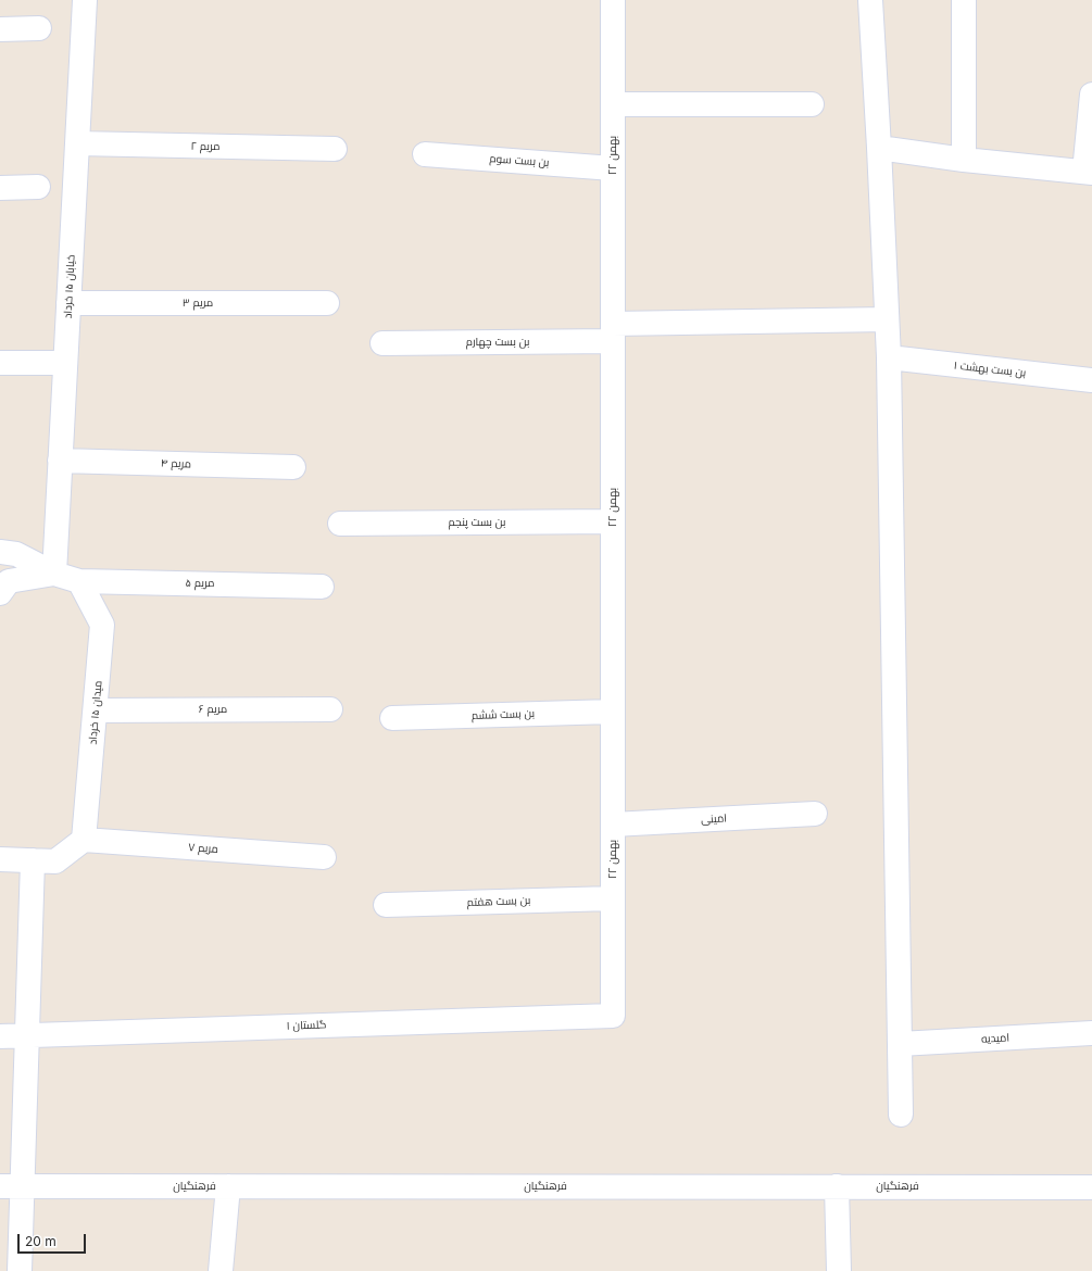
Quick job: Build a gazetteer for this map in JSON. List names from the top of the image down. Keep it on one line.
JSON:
{"streets":{"street":["مریم ۲","۲۲ بهمن","بن بست سوم","خیابان ۱۵ خرداد","مریم ۳","بن بست چهارم","بن بست بهشت ۱","مریم ۴","بن بست پنجم","مریم ۵","مریم ۶","میدان ۱۵ خرداد","بن بست ششم","امینی","مریم ۷","بن بست هفتم","گلستان ۱","امیدیه","فرهنگیان"]},"crossings":[["مریم ۲","خیابان ۱۵ خرداد"],["۲۲ بهمن","بن بست سوم"],["۲۲ بهمن","بن بست چهارم"],["۲۲ بهمن","بن بست پنجم"],["۲۲ بهمن","بن بست ششم"],["۲۲ بهمن","امینی"],["۲۲ بهمن","بن بست هفتم"],["۲۲ بهمن","گلستان ۱"],["خیابان ۱۵ خرداد","مریم ۳"],["خیابان ۱۵ خرداد","مریم ۴"],["مریم ۵","میدان ۱۵ خرداد"],["مریم ۶","میدان ۱۵ خرداد"],["میدان ۱۵ خرداد","مریم ۷"]],"scale_bar":"20 m"}
